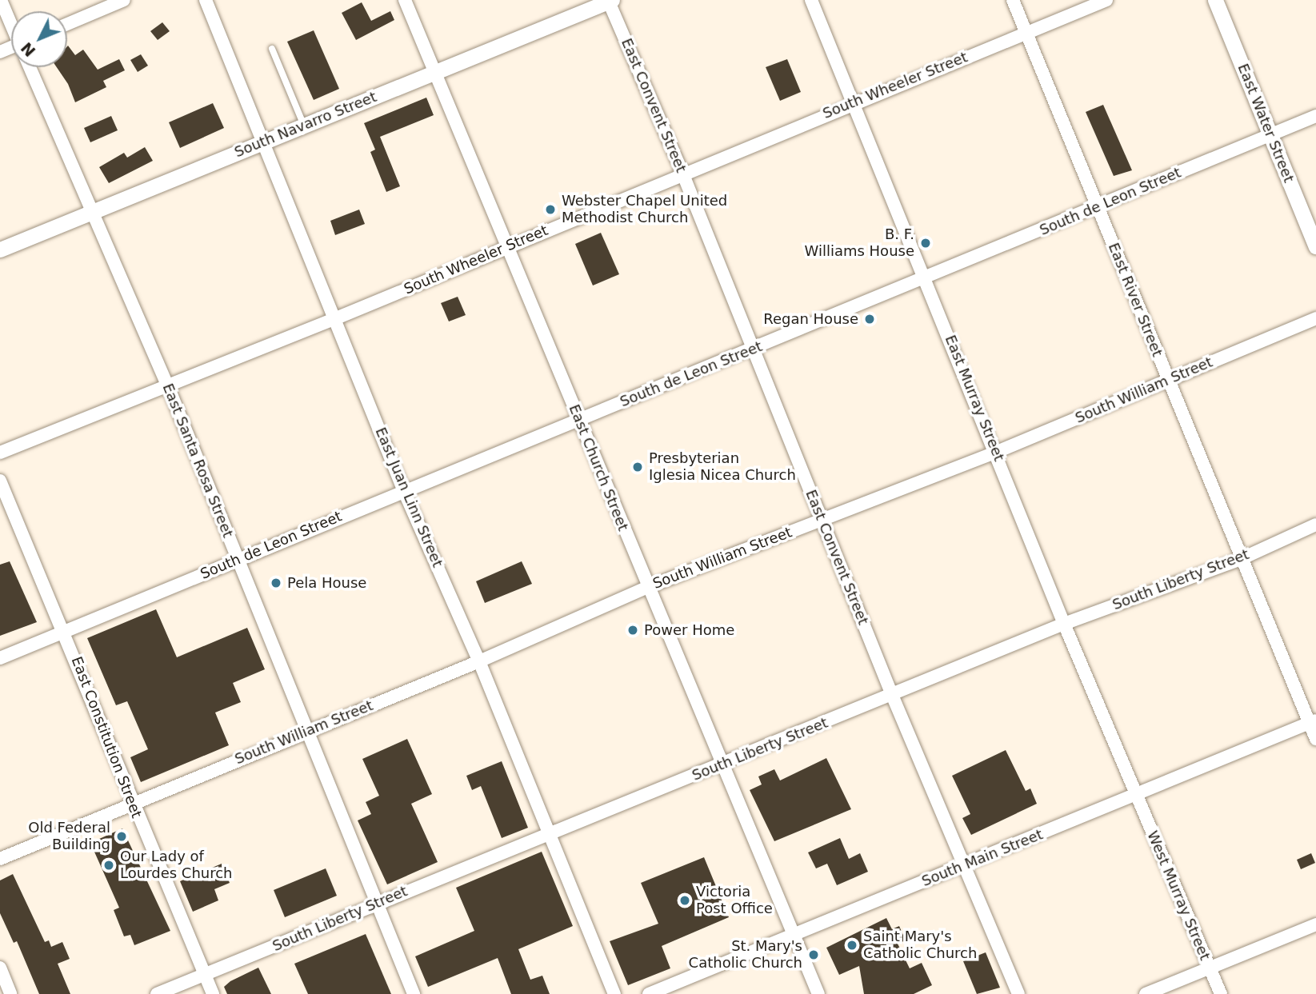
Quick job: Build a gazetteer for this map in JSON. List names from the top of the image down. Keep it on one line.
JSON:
{"streets":{"street":["South Wheeler Street","East Convent Street","East Water Street","South Navarro Street","South de Leon Street","East River Street","South William Street","East Murray Street","East Santa Rosa Street","East Church Street","East Juan Linn Street","South Liberty Street","East Constitution Street","South Main Street","West Murray Street"]},"crossings":[["South Wheeler Street","East Convent Street"],["South Wheeler Street","East River Street"],["South Wheeler Street","East Murray Street"],["South Wheeler Street","East Santa Rosa Street"],["South Wheeler Street","East Church Street"],["South Wheeler Street","East Juan Linn Street"],["East Convent Street","South Navarro Street"],["East Convent Street","South de Leon Street"],["East Convent Street","South William Street"],["East Convent Street","South Liberty Street"],["East Convent Street","South Main Street"],["East Water Street","South de Leon Street"],["South Navarro Street","East Santa Rosa Street"],["South Navarro Street","East Church Street"],["South Navarro Street","East Juan Linn Street"],["South de Leon Street","East River Street"],["South de Leon Street","East Murray Street"],["South de Leon Street","East Santa Rosa Street"],["South de Leon Street","East Church Street"],["South de Leon Street","East Juan Linn Street"],["South de Leon Street","East Constitution Street"],["East River Street","South William Street"],["East River Street","South Liberty Street"],["East River Street","South Main Street"],["South William Street","East Murray Street"],["South William Street","East Santa Rosa Street"],["South William Street","East Church Street"],["South William Street","East Juan Linn Street"],["South William Street","East Constitution Street"],["East Murray Street","South Liberty Street"],["East Murray Street","South Main Street"],["East Murray Street","West Murray Street"],["East Santa Rosa Street","South Liberty Street"],["East Church Street","South Liberty Street"],["East Church Street","South Main Street"],["East Juan Linn Street","South Liberty Street"],["South Liberty Street","East Constitution Street"],["South Main Street","West Murray Street"]],"places":["Webster Chapel United Methodist Church","B. F. Williams House","Regan House","Presbyterian Iglesia Nicea Church","Pela House","Power Home","Old Federal Building","Our Lady of Lourdes Church","Victoria Post Office","Saint Mary's Catholic Church","St. Mary's Catholic Church"],"north":"bottom left"}
